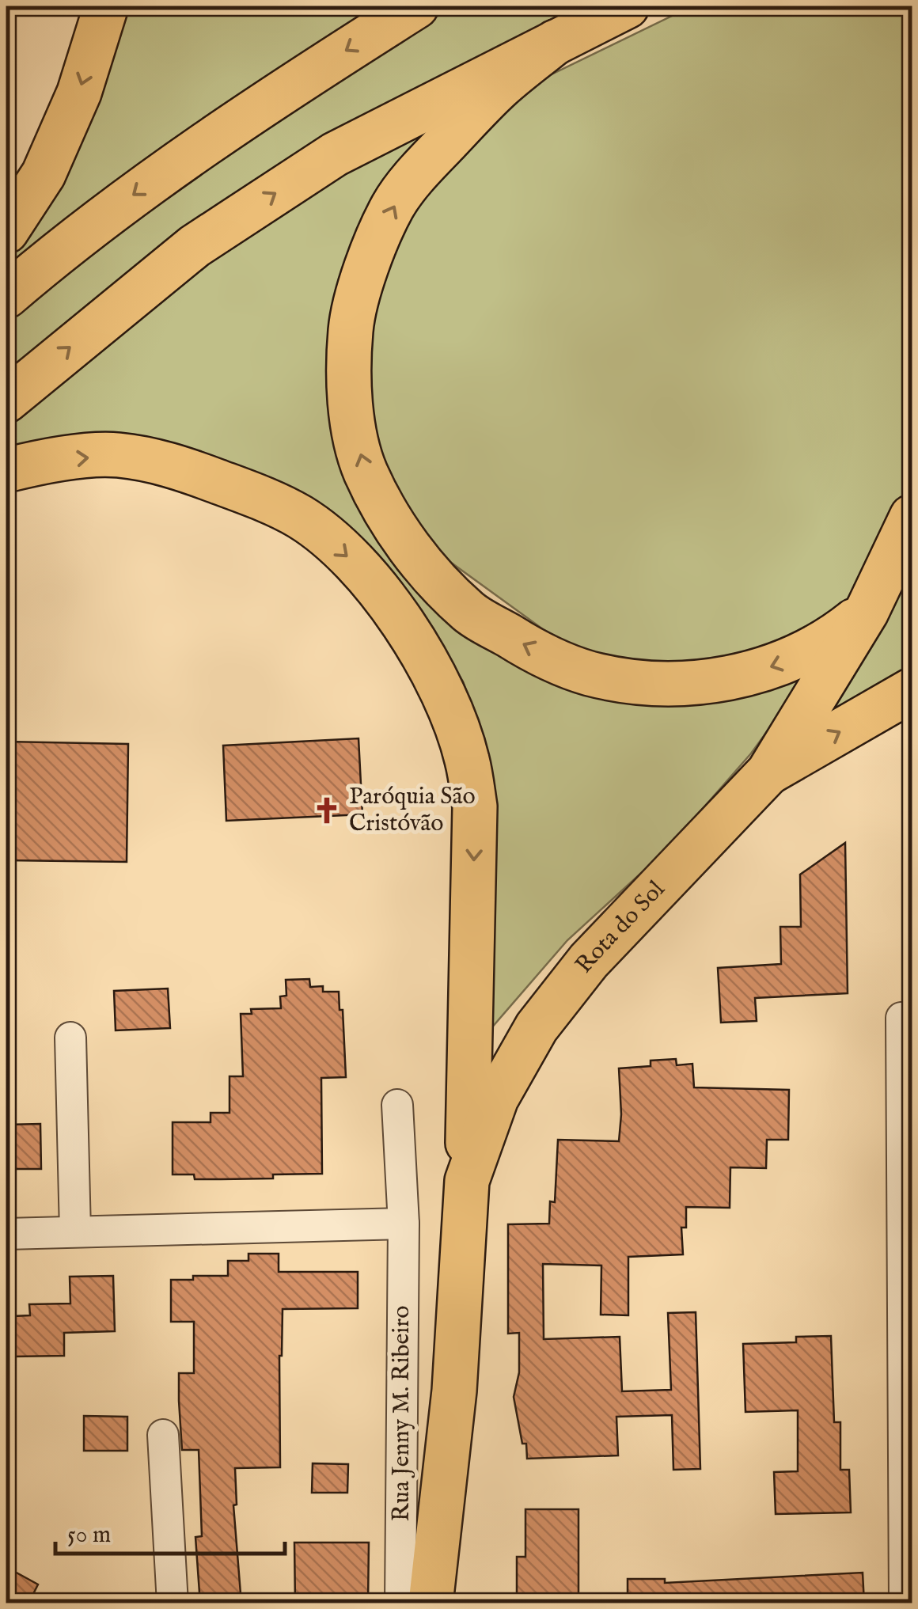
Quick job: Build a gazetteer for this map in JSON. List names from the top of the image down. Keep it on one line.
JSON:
{"streets":{"highway":["Rota do Sol"],"street":["Rua Jenny M. Ribeiro"]},"places":{"church":["Paróquia São Cristóvão"]},"scale_bar":"50 m"}
